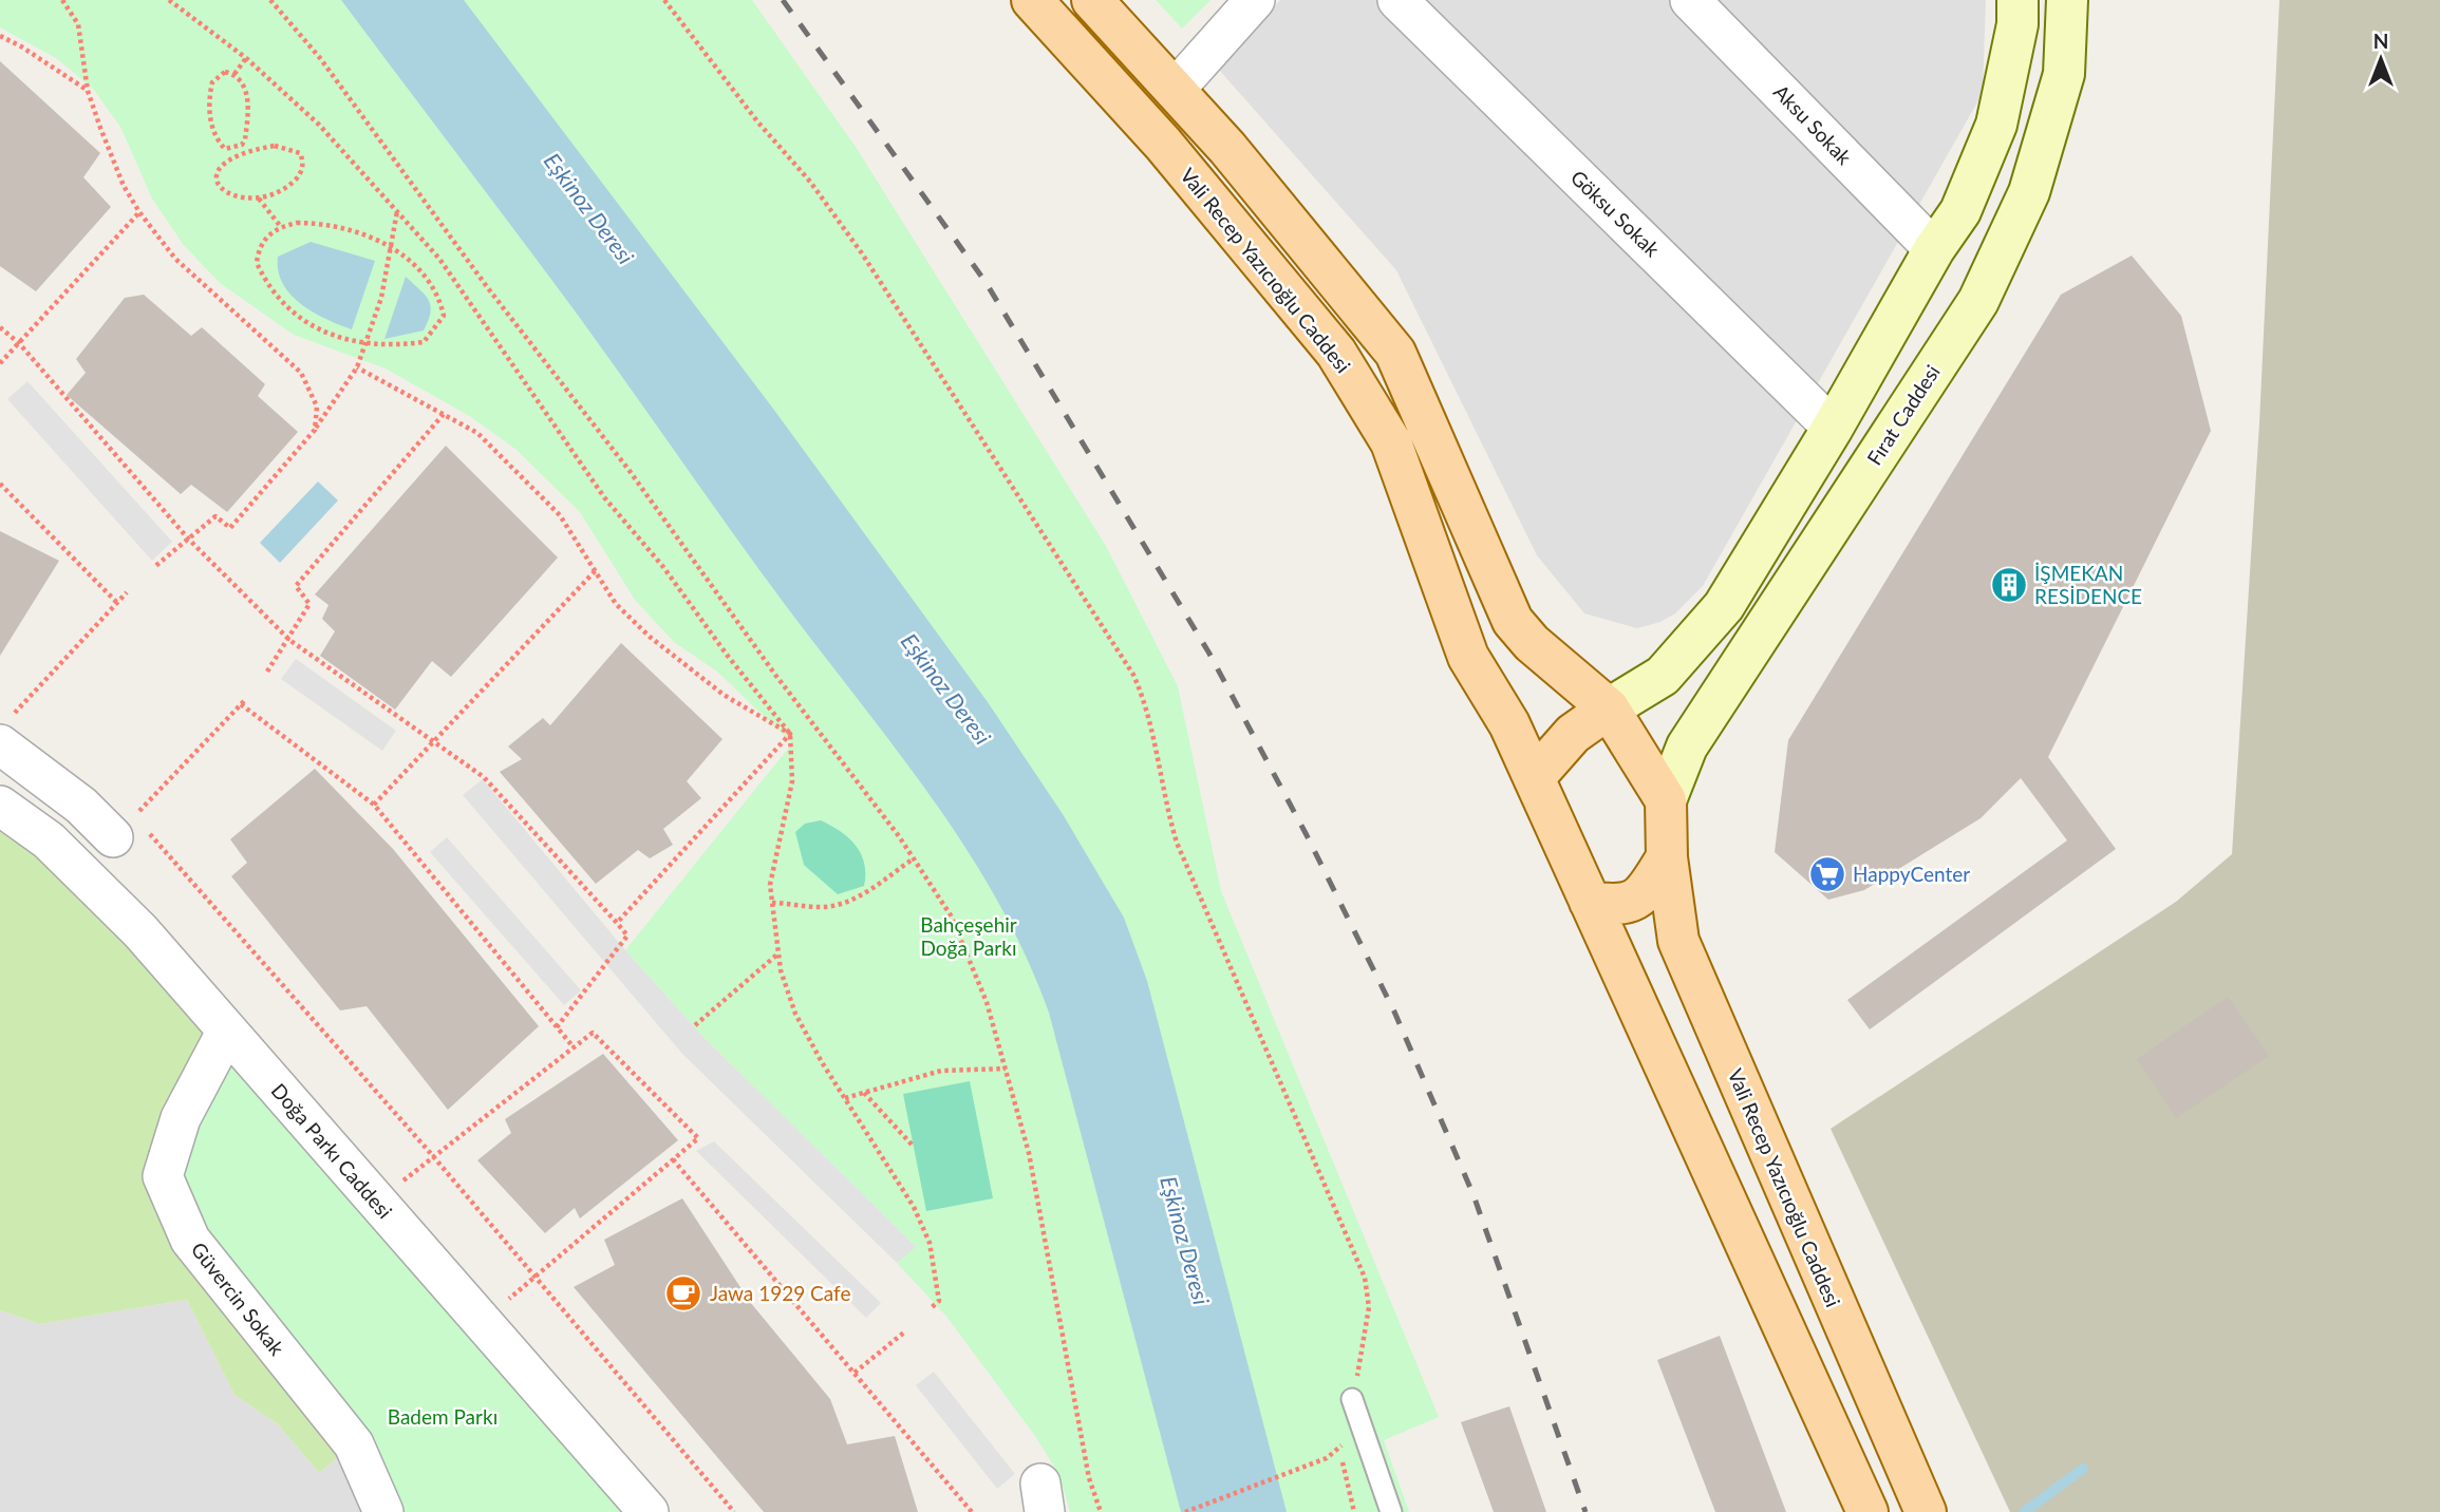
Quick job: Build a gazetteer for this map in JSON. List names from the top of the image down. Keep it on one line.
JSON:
{"streets":{"main road":["Vali Recep Yazıcıoğlu Caddesi","Fırat Caddesi"],"street":["Aksu Sokak","Göksu Sokak","Doğa Parkı Caddesi","Güvercin Sokak"]},"crossings":[["Vali Recep Yazıcıoğlu Caddesi","Fırat Caddesi"],["Doğa Parkı Caddesi","Güvercin Sokak"]],"water":["Eşkinoz Deresi"],"parks":["Bahçeşehir Doğa Parkı","Badem Parkı"],"places":{"building":["İŞMEKAN RESİDENCE"],"supermarket":["HappyCenter"],"cafe":["Jawa 1929 Cafe"]},"north":"top"}
